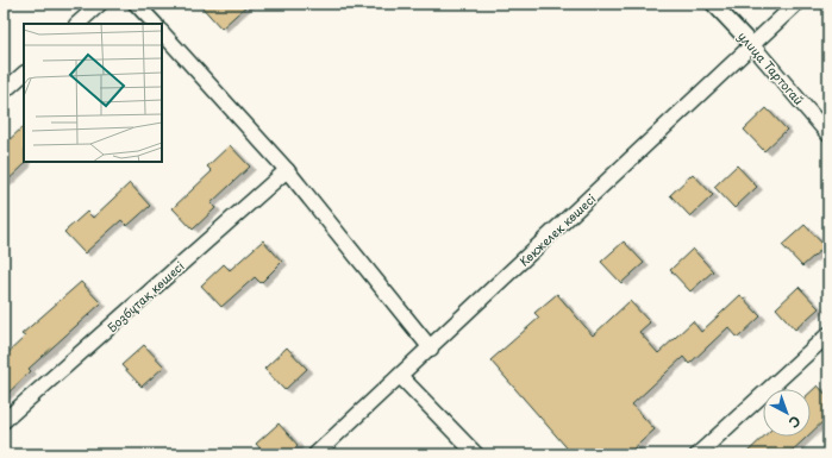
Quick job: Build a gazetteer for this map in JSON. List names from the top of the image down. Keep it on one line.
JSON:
{"streets":{"street":["улица Тартогай","Көкжелек көшесі","Бозбұтақ көшесі"]},"crossings":[["улица Тартогай","Көкжелек көшесі"]],"north":"bottom right"}
